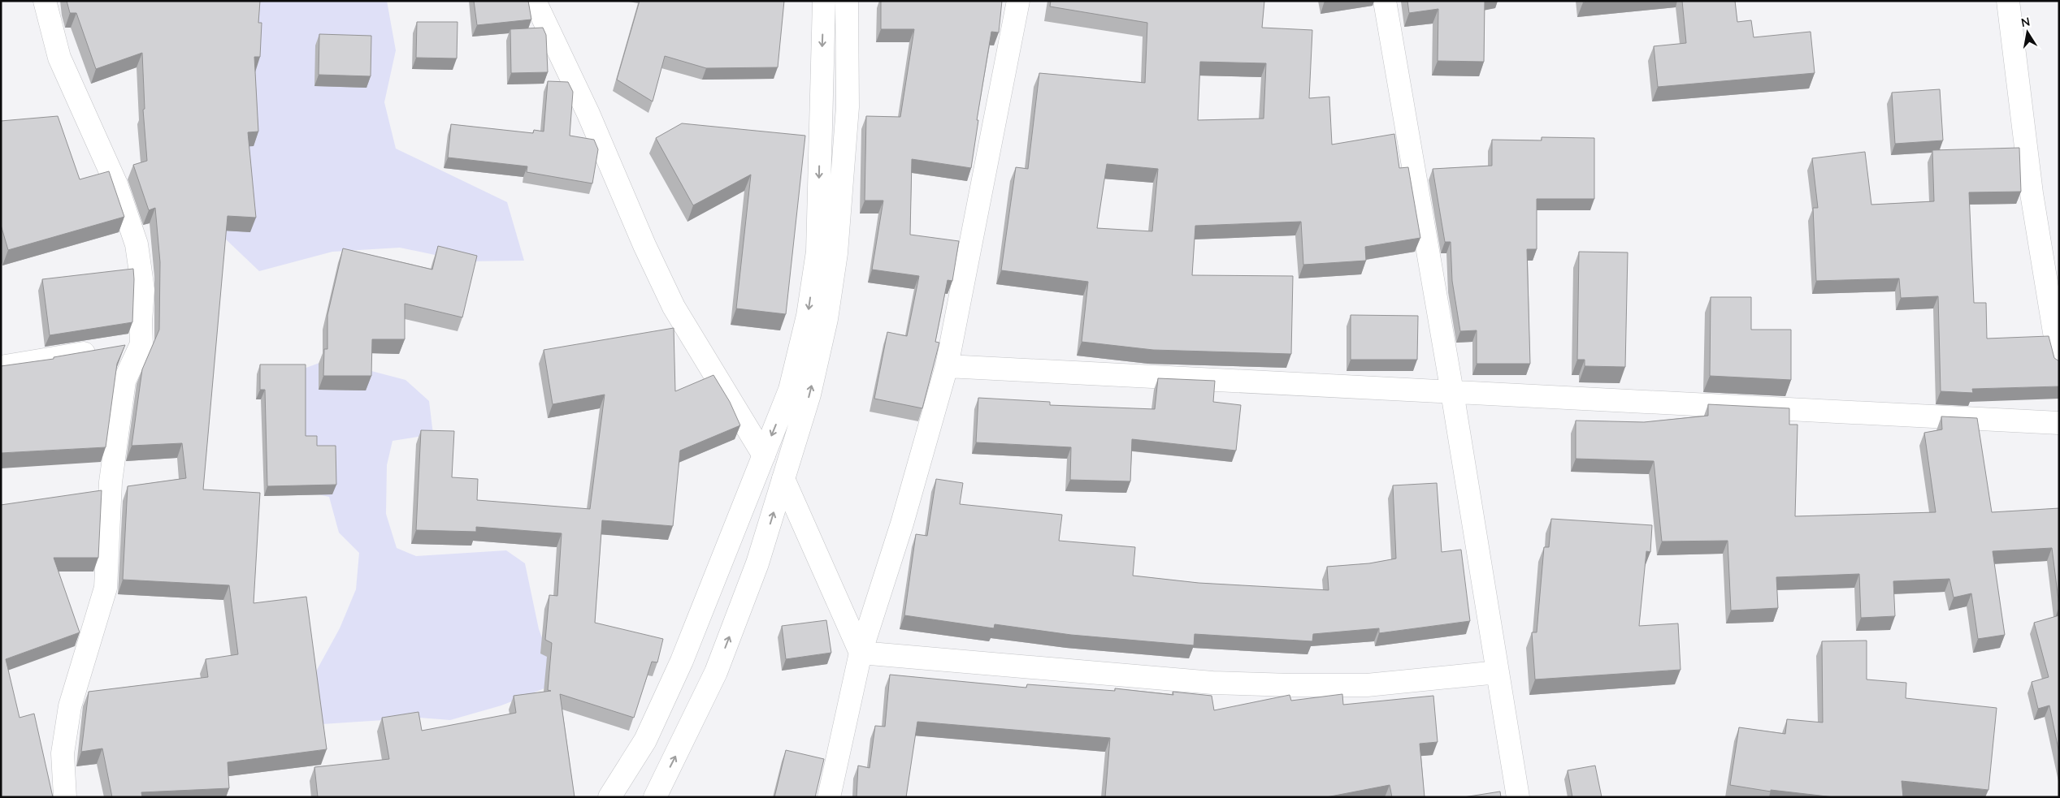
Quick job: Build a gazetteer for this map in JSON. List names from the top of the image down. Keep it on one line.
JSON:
{"north":"top"}
